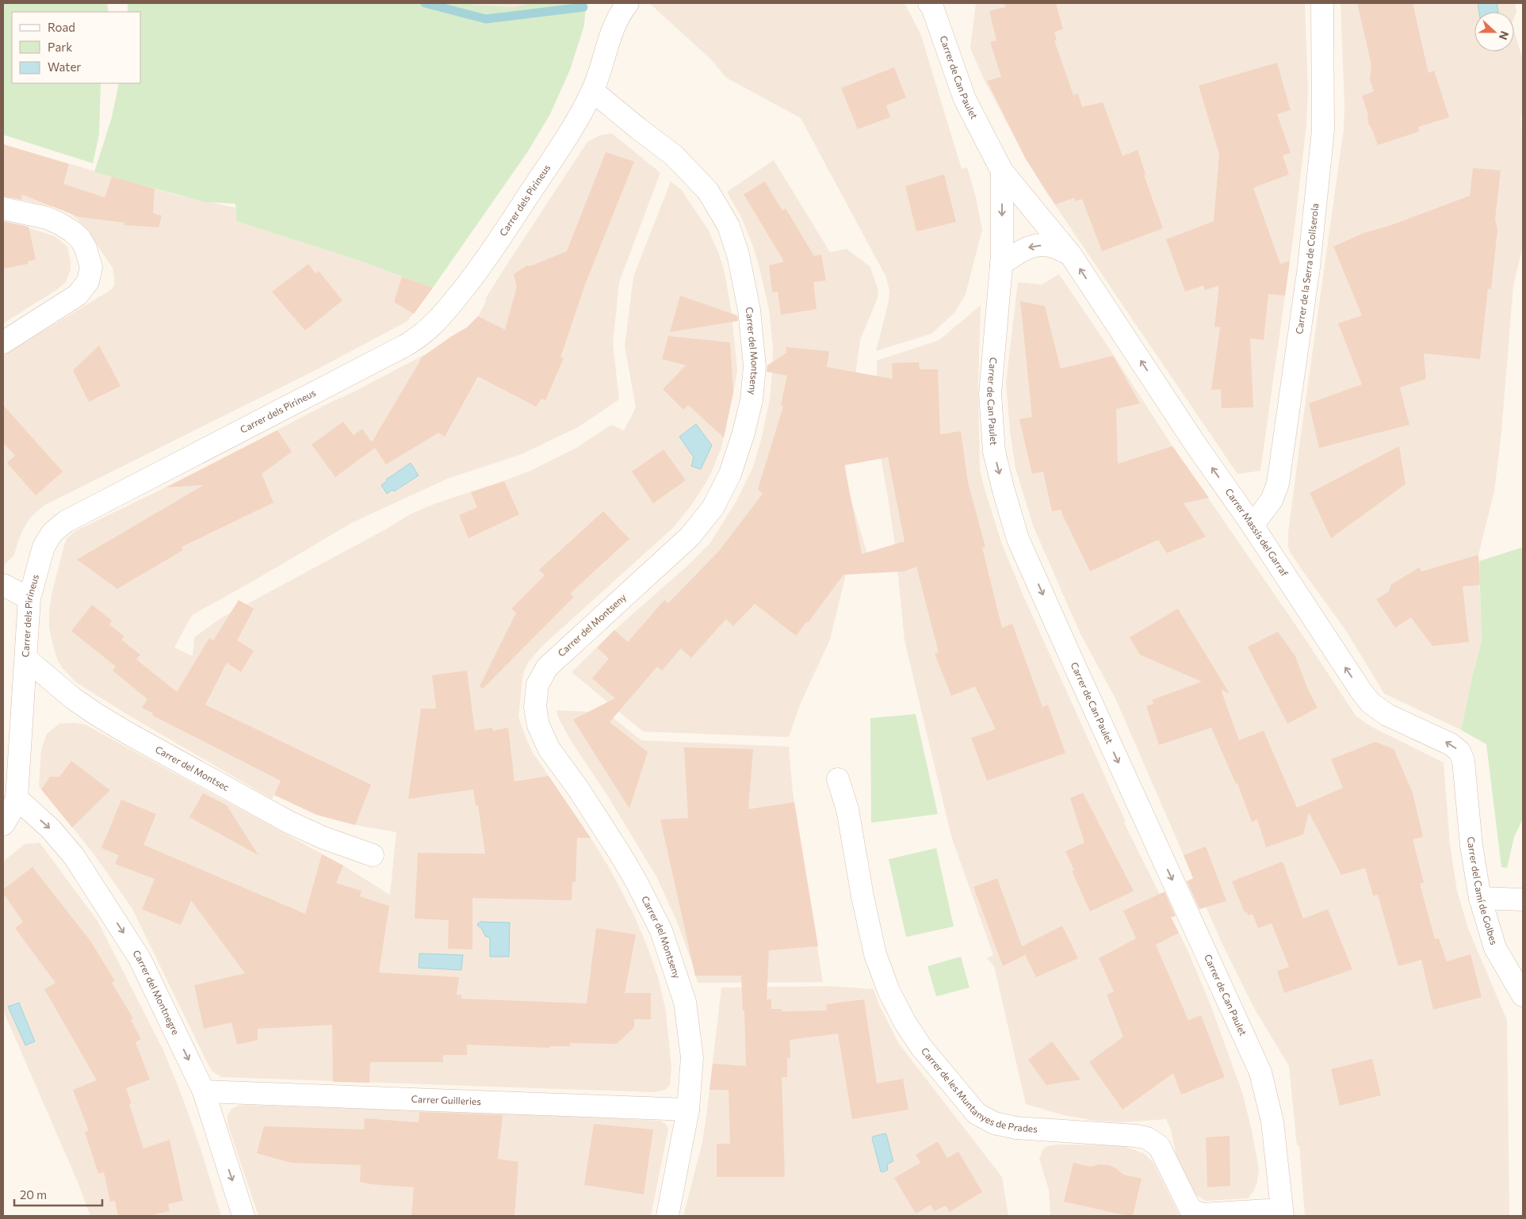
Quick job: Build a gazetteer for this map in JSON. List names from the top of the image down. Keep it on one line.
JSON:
{"streets":{"street":["Carrer de Can Paulet","Carrer dels Pirineus","Carrer de la Serra de Collserola","Carrer del Montseny","Carrer Massís del Garraf","Carrer del Montsec","Carrer del Camí de Golbes","Carrer del Montnegre","Carrer de les Muntanyes de Prades","Carrer Guilleries"]},"crossings":[["Carrer de Can Paulet","Carrer Massís del Garraf"],["Carrer de Can Paulet","Carrer de les Muntanyes de Prades"],["Carrer dels Pirineus","Carrer del Montseny"],["Carrer dels Pirineus","Carrer del Montsec"],["Carrer dels Pirineus","Carrer del Montnegre"],["Carrer de la Serra de Collserola","Carrer Massís del Garraf"],["Carrer del Montseny","Carrer Guilleries"],["Carrer Massís del Garraf","Carrer del Camí de Golbes"],["Carrer del Montnegre","Carrer Guilleries"]],"one_way":["Carrer de Can Paulet","Carrer Massís del Garraf","Carrer del Montnegre"],"legend":["Road","Park","Water"],"scale_bar":"20 m","north":"right"}
